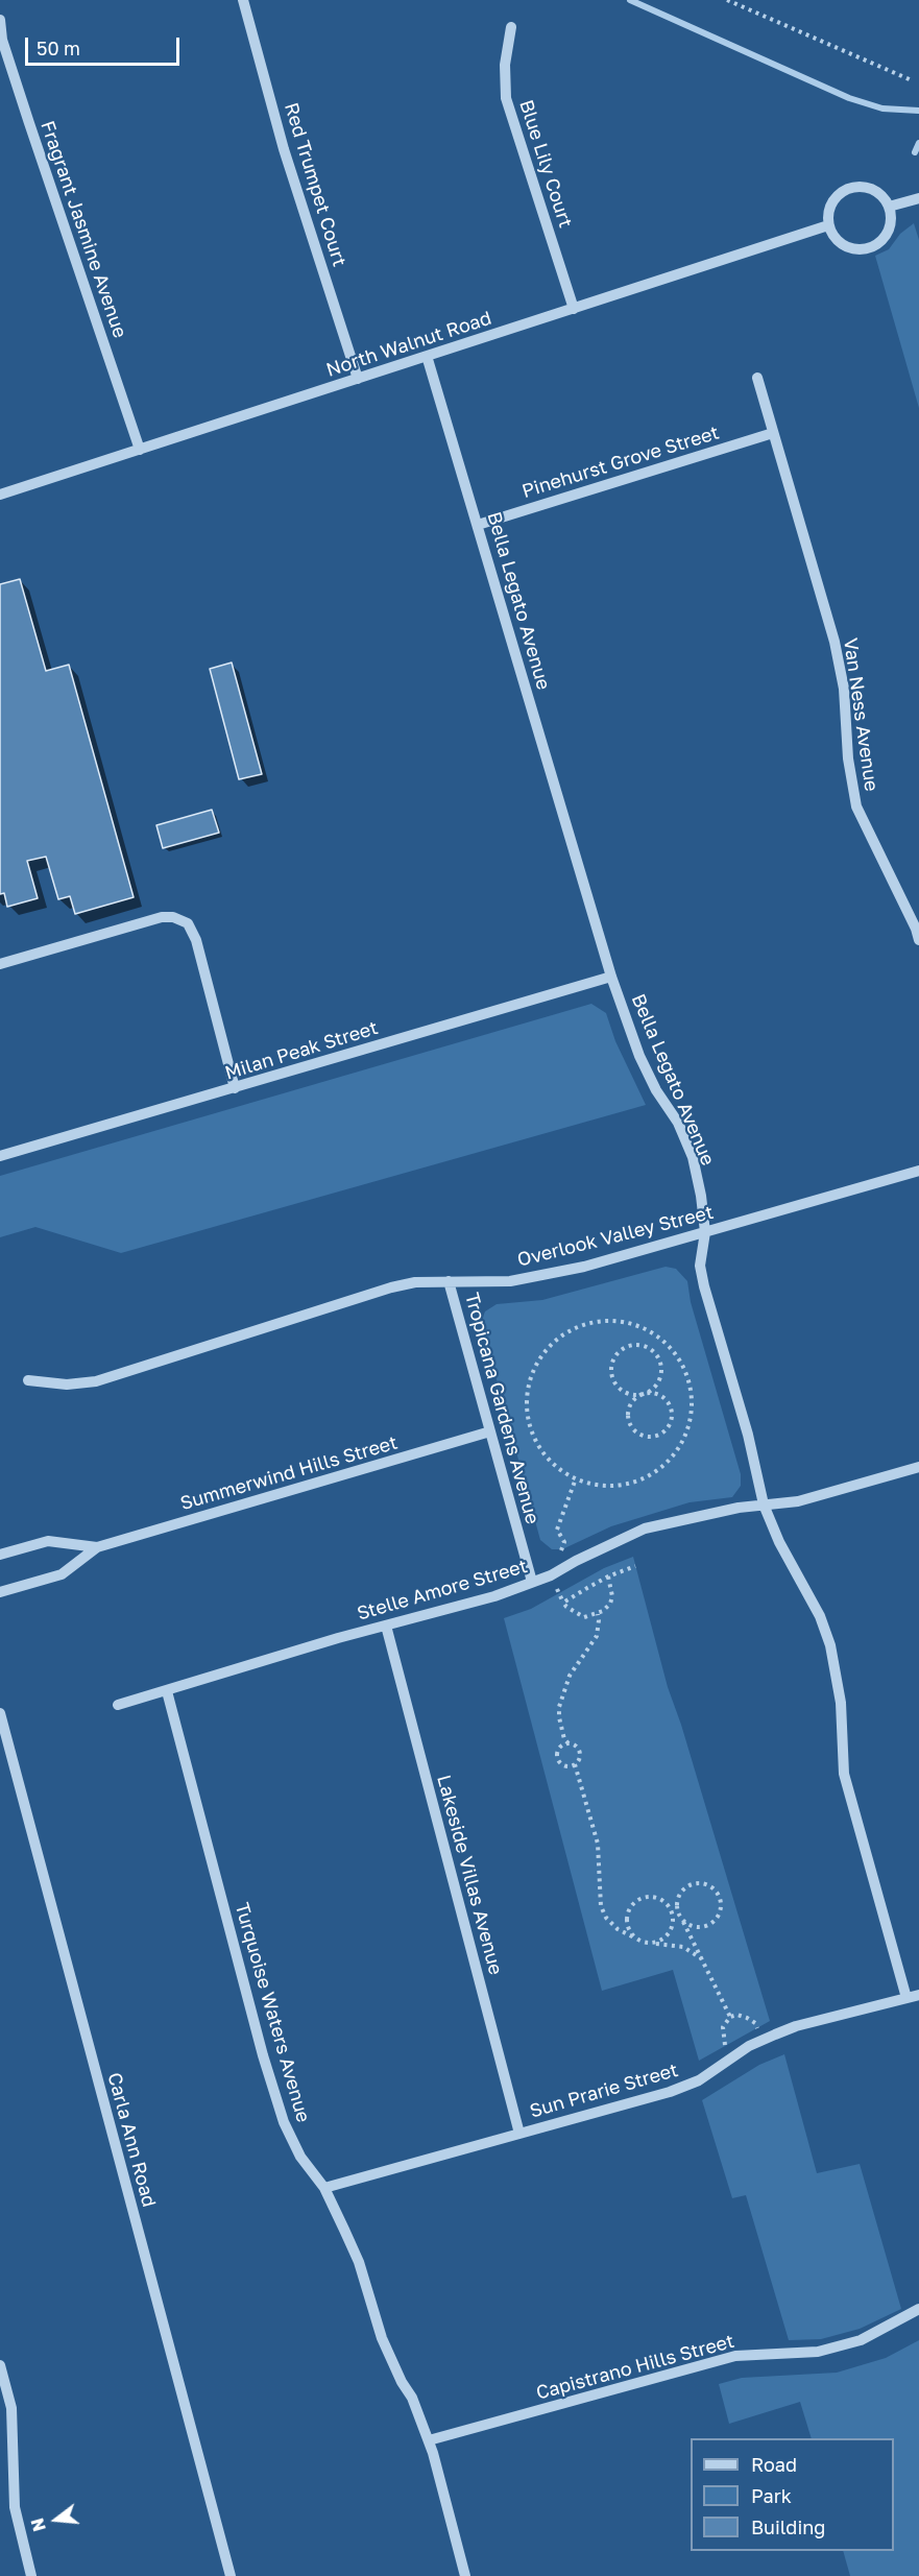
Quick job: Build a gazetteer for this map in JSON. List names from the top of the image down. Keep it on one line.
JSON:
{"streets":{"street":["Blue Lily Court","Red Trumpet Court","Fragrant Jasmine Avenue","North Walnut Road","Pinehurst Grove Street","Bella Legato Avenue","Van Ness Avenue","Milan Peak Street","Overlook Valley Street","Tropicana Gardens Avenue","Summerwind Hills Street","Stelle Amore Street","Lakeside Villas Avenue","Turquoise Waters Avenue","Sun Prarie Street","Carla Ann Road","Capistrano Hills Street"]},"crossings":[["Blue Lily Court","North Walnut Road"],["Red Trumpet Court","North Walnut Road"],["Fragrant Jasmine Avenue","North Walnut Road"],["North Walnut Road","Bella Legato Avenue"],["Pinehurst Grove Street","Bella Legato Avenue"],["Pinehurst Grove Street","Van Ness Avenue"],["Bella Legato Avenue","Milan Peak Street"],["Bella Legato Avenue","Overlook Valley Street"],["Bella Legato Avenue","Stelle Amore Street"],["Bella Legato Avenue","Sun Prarie Street"],["Overlook Valley Street","Tropicana Gardens Avenue"],["Tropicana Gardens Avenue","Summerwind Hills Street"],["Tropicana Gardens Avenue","Stelle Amore Street"],["Stelle Amore Street","Lakeside Villas Avenue"],["Stelle Amore Street","Turquoise Waters Avenue"],["Lakeside Villas Avenue","Sun Prarie Street"],["Turquoise Waters Avenue","Sun Prarie Street"],["Turquoise Waters Avenue","Capistrano Hills Street"]],"legend":["Road","Park","Building"],"scale_bar":"50 m","north":"left"}
